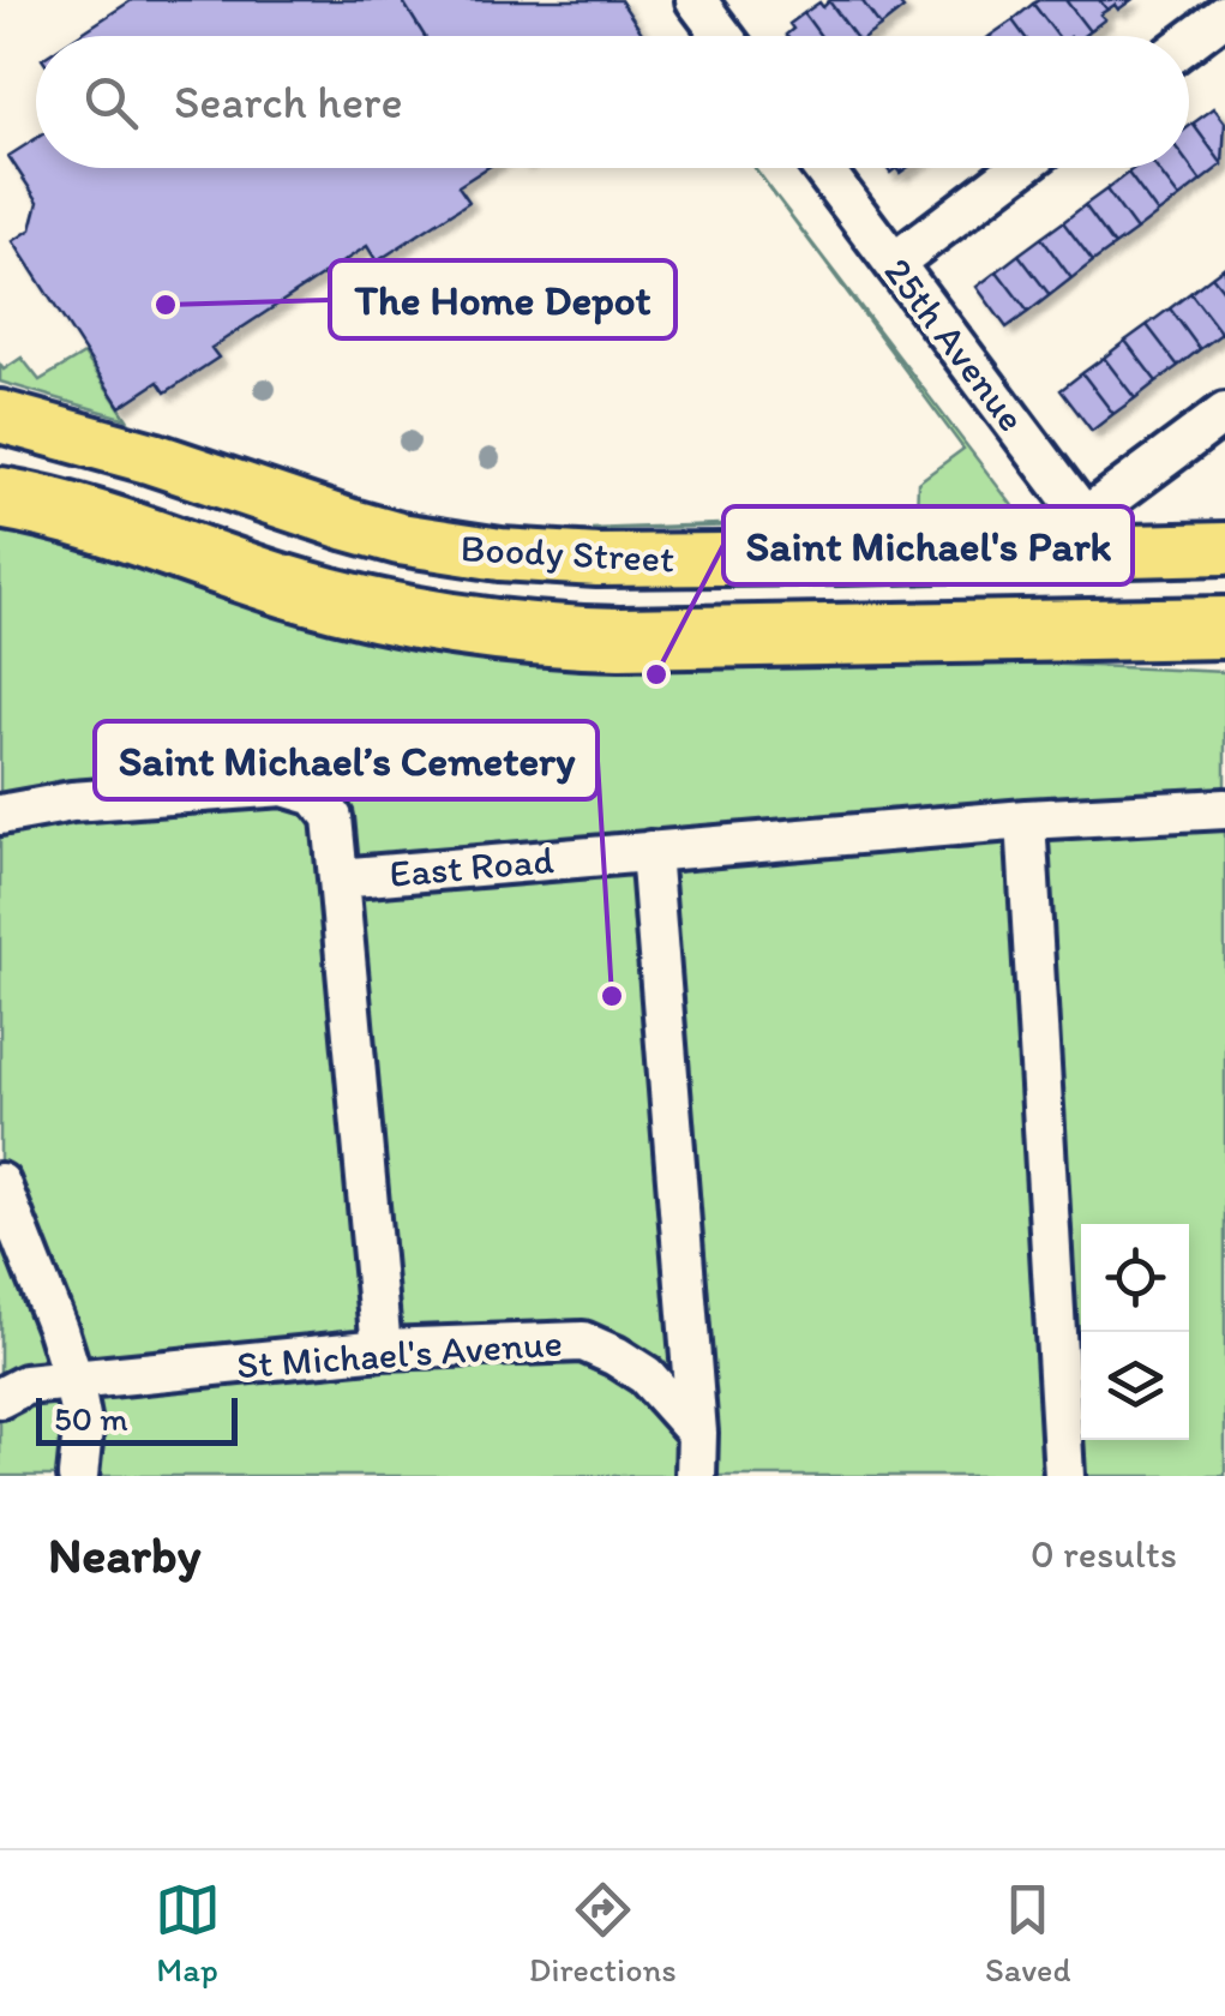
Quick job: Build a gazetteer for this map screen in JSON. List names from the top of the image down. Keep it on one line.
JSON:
{"streets":{"main road":["Boody Street"],"street":["25th Avenue","East Road","St Michael's Avenue"]},"crossings":[["25th Avenue","Boody Street"]],"places":["The Home Depot","Saint Michael's Park","Saint Michael’s Cemetery"],"scale_bar":"50 m","page":{"search":"Search here","scale":"50 m","heading":["Nearby","0 results"],"nav":["Map","Directions","Saved"]}}
